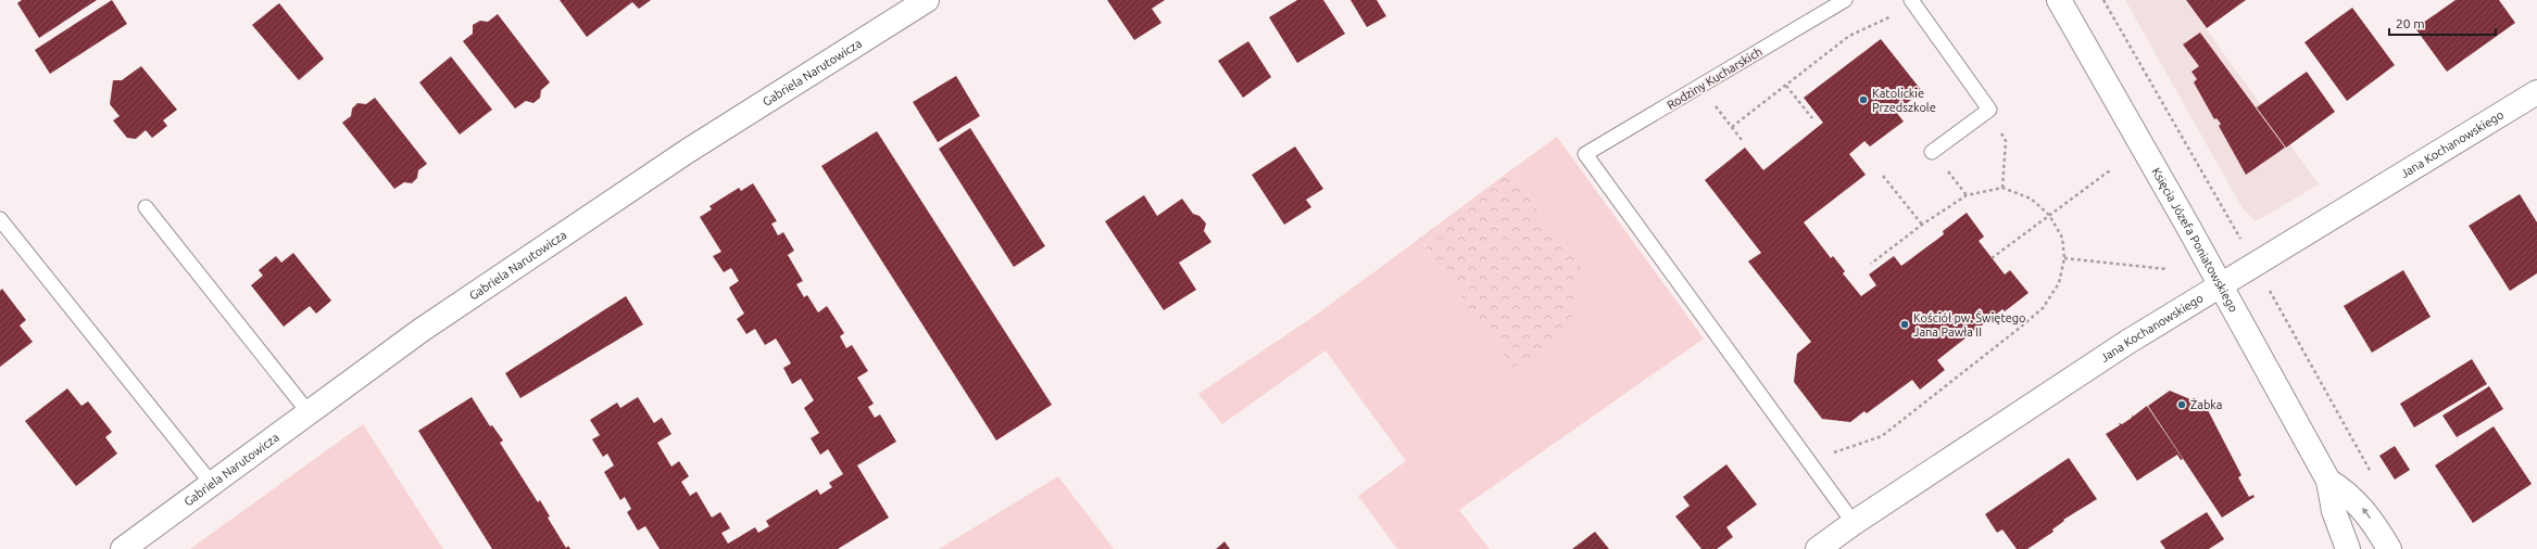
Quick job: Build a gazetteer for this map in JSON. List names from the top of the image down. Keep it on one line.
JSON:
{"streets":{"street":["Gabriela Narutowicza","Jana Kochanowskiego","Księcia Józefa Poniatowskiego"],"lane":["Rodziny Kucharskich"]},"crossings":[["Jana Kochanowskiego","Księcia Józefa Poniatowskiego"]],"places":["Katolickie Przedszkole","Kościół pw. Świętego Jana Pawła II","Żabka"],"scale_bar":"20 m"}
